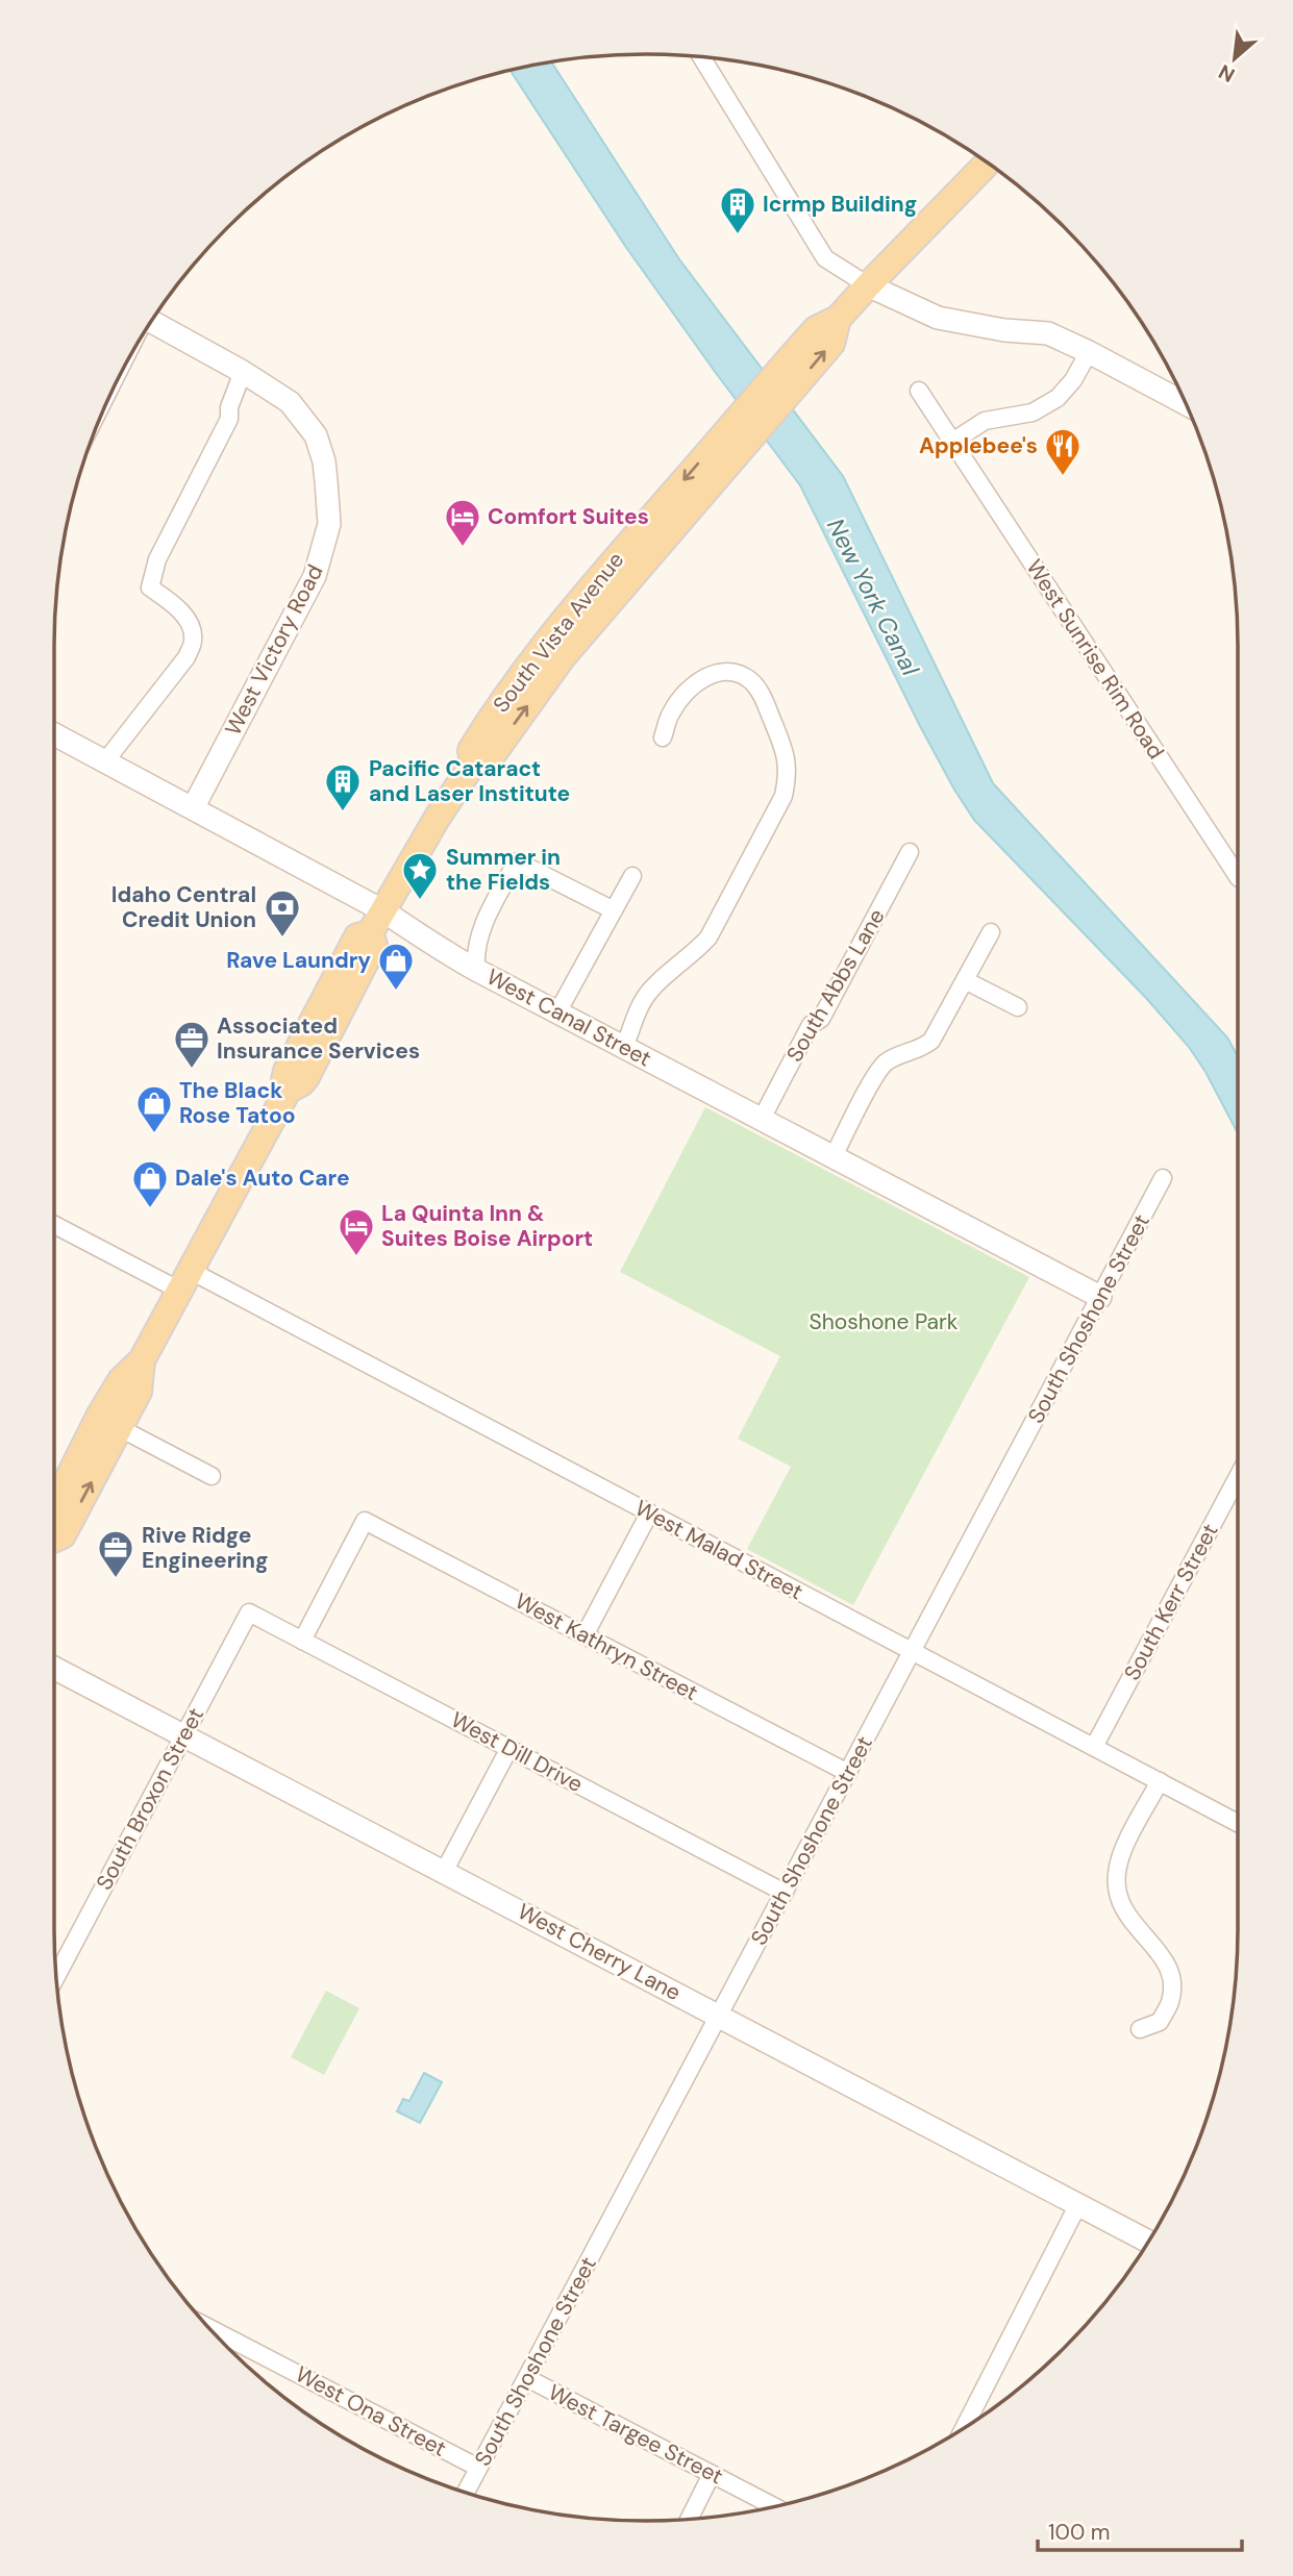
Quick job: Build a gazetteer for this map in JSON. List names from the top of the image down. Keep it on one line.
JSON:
{"streets":{"main road":["South Vista Avenue"],"street":["West Victory Road","West Sunrise Rim Road","South Abbs Lane","West Canal Street","South Shoshone Street","West Malad Street","South Kerr Street","West Kathryn Street","West Dill Drive","South Broxon Street","West Cherry Lane","West Ona Street","West Targee Street"]},"crossings":[["South Vista Avenue","West Canal Street"],["South Vista Avenue","West Malad Street"],["West Victory Road","West Canal Street"],["South Abbs Lane","West Canal Street"],["West Canal Street","South Shoshone Street"],["South Shoshone Street","West Malad Street"],["South Shoshone Street","West Kathryn Street"],["South Shoshone Street","West Dill Drive"],["South Shoshone Street","West Cherry Lane"],["South Shoshone Street","West Ona Street"],["South Shoshone Street","West Targee Street"],["West Malad Street","South Kerr Street"],["West Kathryn Street","West Dill Drive"],["West Dill Drive","South Broxon Street"],["South Broxon Street","West Cherry Lane"]],"water":["New York Canal"],"parks":["Shoshone Park"],"places":{"building":["Icrmp Building","Pacific Cataract and Laser Institute"],"restaurant":["Applebee's"],"hotel":["Comfort Suites","La Quinta Inn & Suites Boise Airport"],"place":["Summer in the Fields"],"bank":["Idaho Central Credit Union"],"shop":["Rave Laundry","The Black Rose Tatoo","Dale's Auto Care"],"office":["Associated Insurance Services","Rive Ridge Engineering"]},"scale_bar":"100 m","north":"bottom left"}
